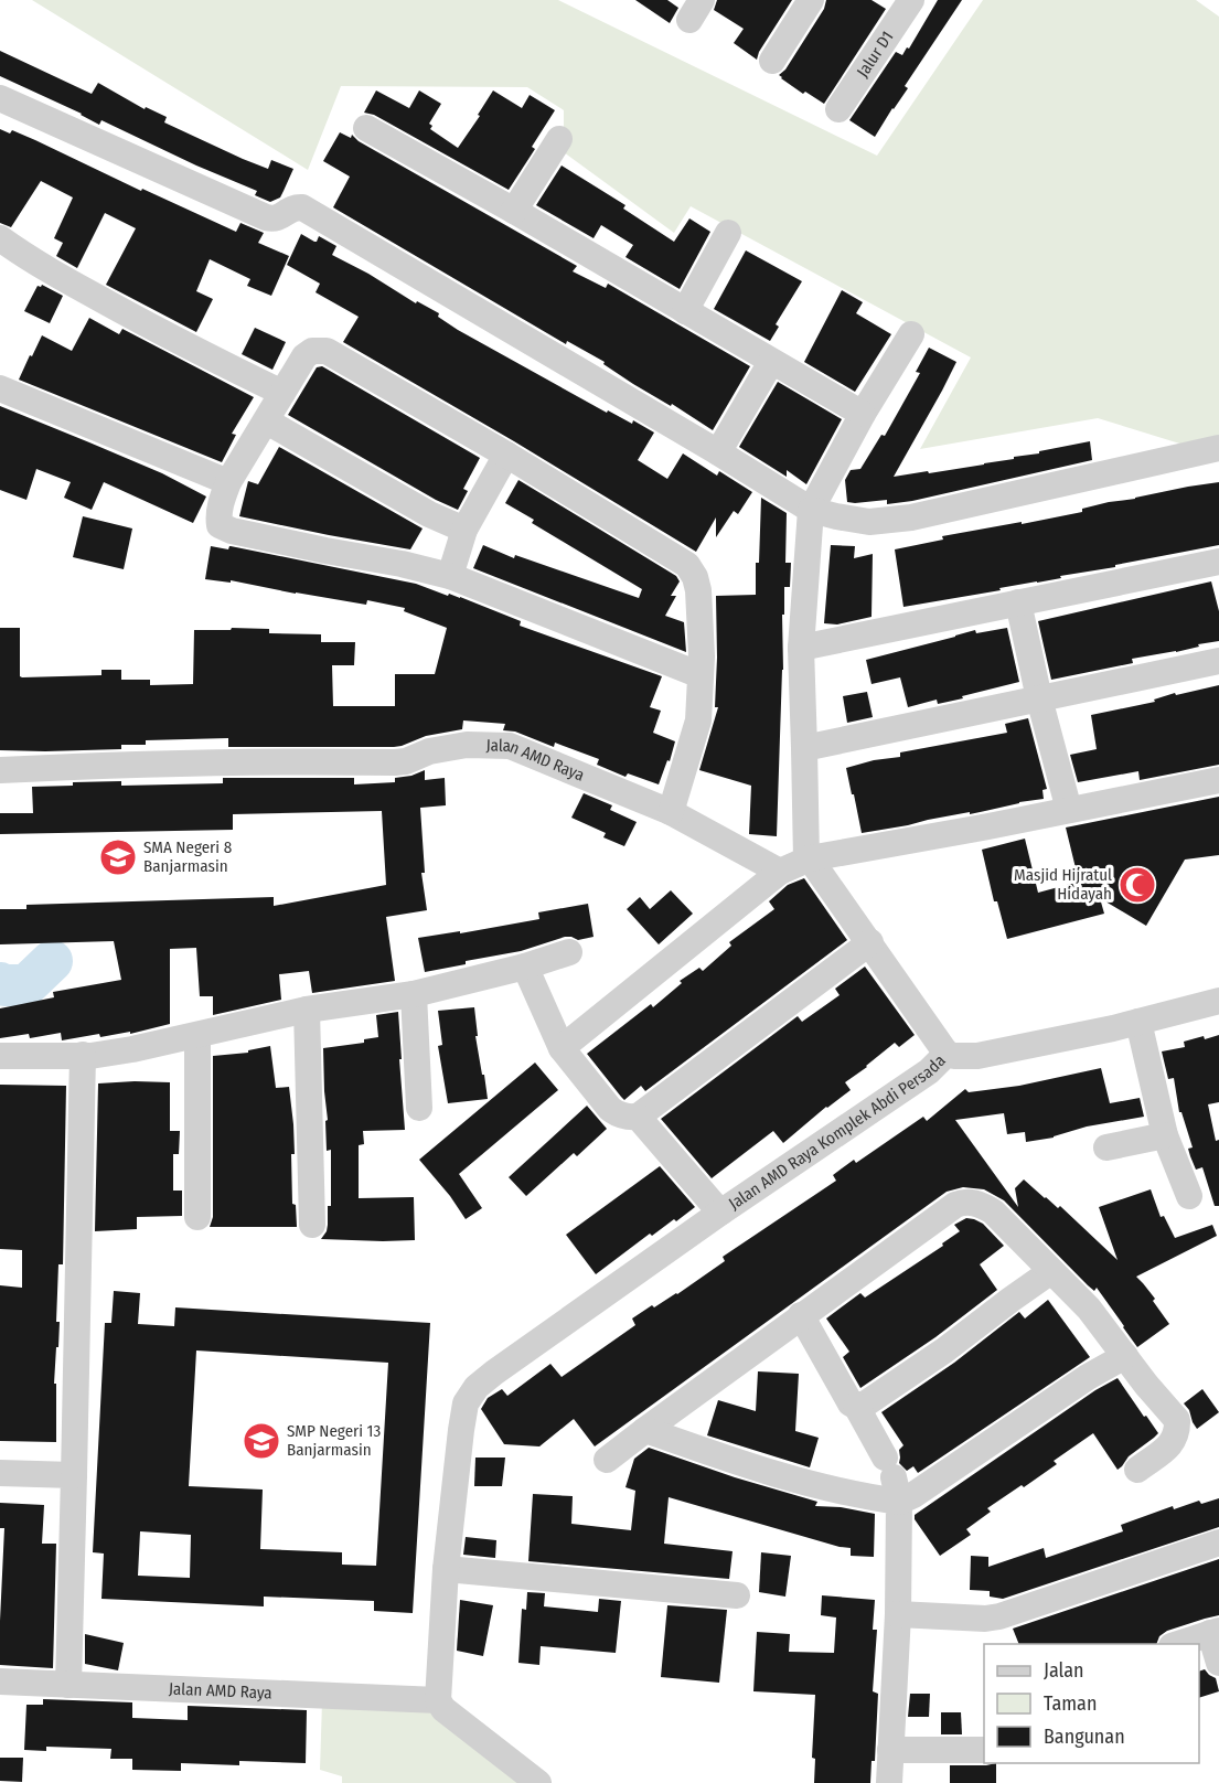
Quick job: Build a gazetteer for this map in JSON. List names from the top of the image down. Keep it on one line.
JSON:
{"streets":{"street":["Jalur D1","Jalan AMD Raya","Jalan AMD Raya Komplek Abdi Persada"]},"places":{"school or university":["SMA Negeri 8 Banjarmasin","SMP Negeri 13 Banjarmasin"],"mosque":["Masjid Hijratul Hidayah"]},"legend":["Jalan","Taman","Bangunan"]}
